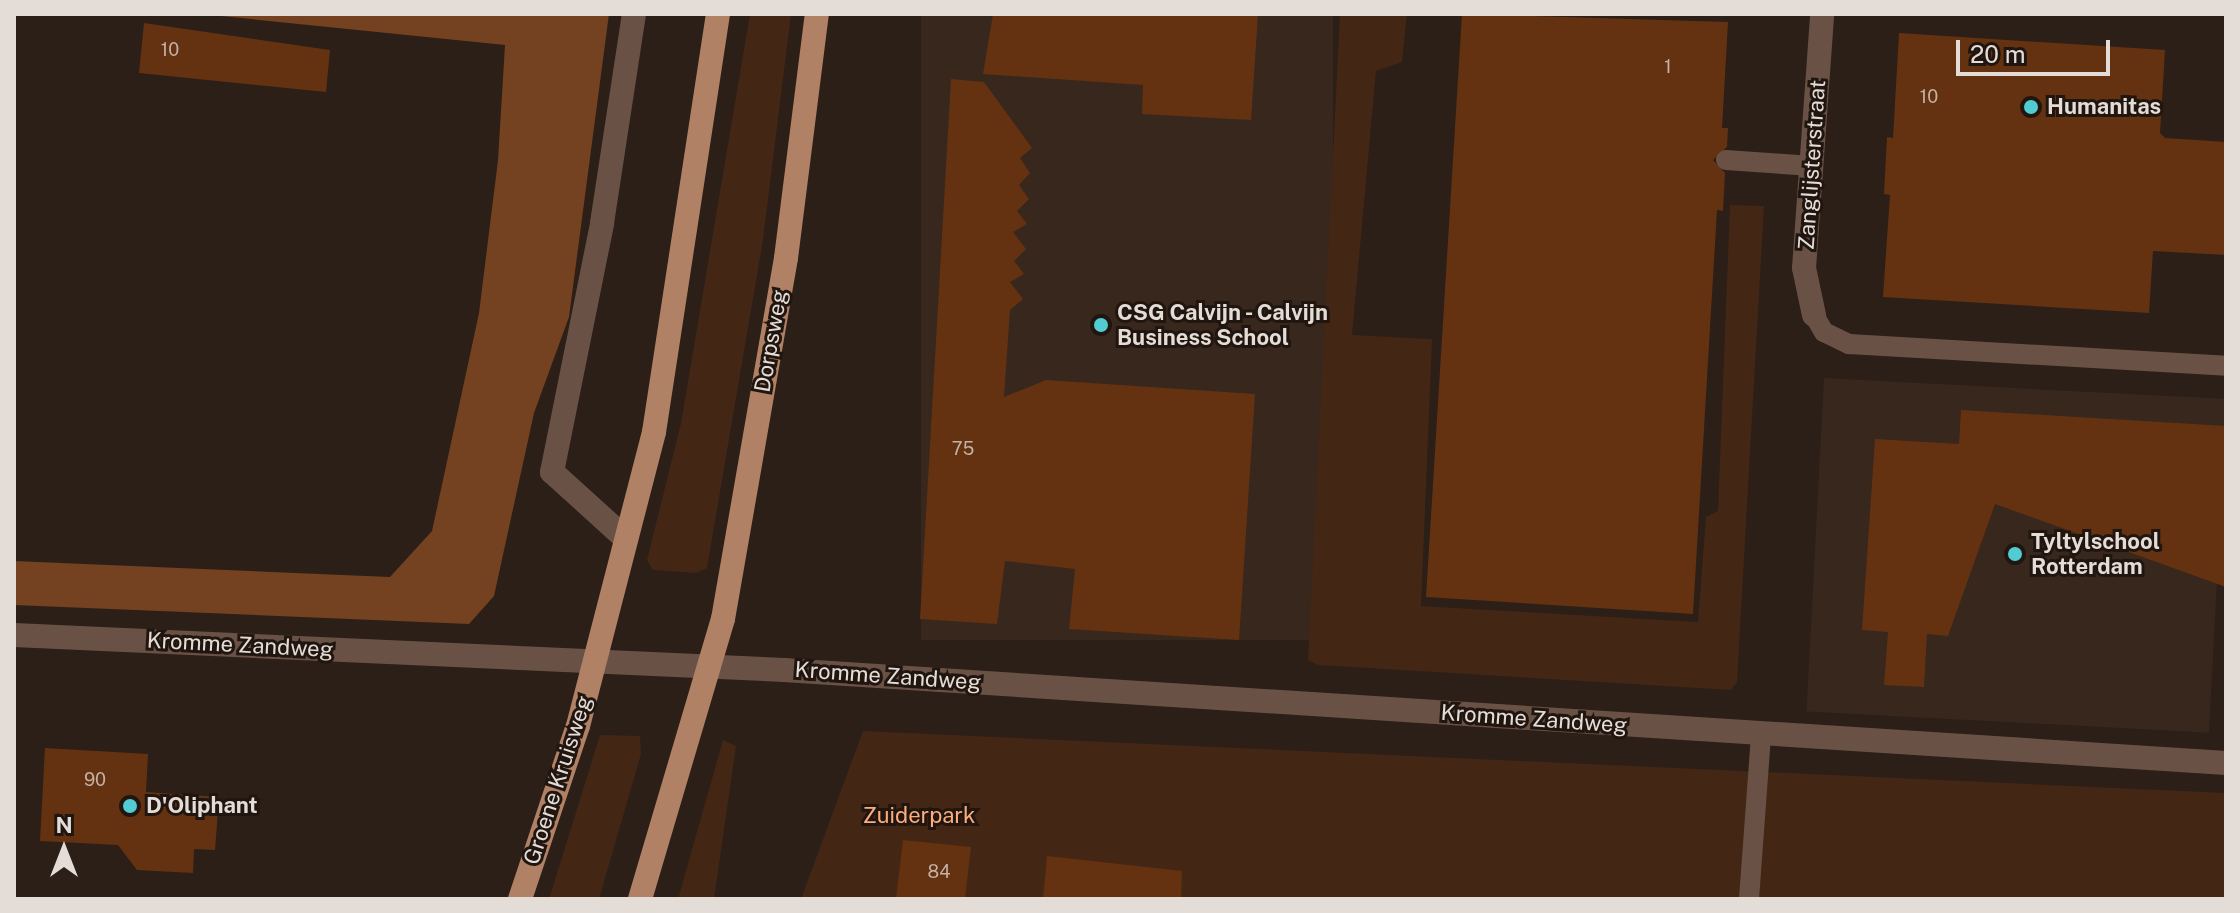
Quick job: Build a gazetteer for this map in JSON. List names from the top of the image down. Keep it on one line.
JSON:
{"streets":{"main road":["Dorpsweg","Groene Kruisweg"],"street":["Zanglijsterstraat","Kromme Zandweg"]},"crossings":[["Dorpsweg","Kromme Zandweg"],["Kromme Zandweg","Groene Kruisweg"]],"parks":["Zuiderpark"],"places":["Humanitas","CSG Calvijn - Calvijn Business School","Tyltylschool Rotterdam","D'Oliphant"],"house_numbers":["10","1","10","75","90","84"],"scale_bar":"20 m","north":"top"}
